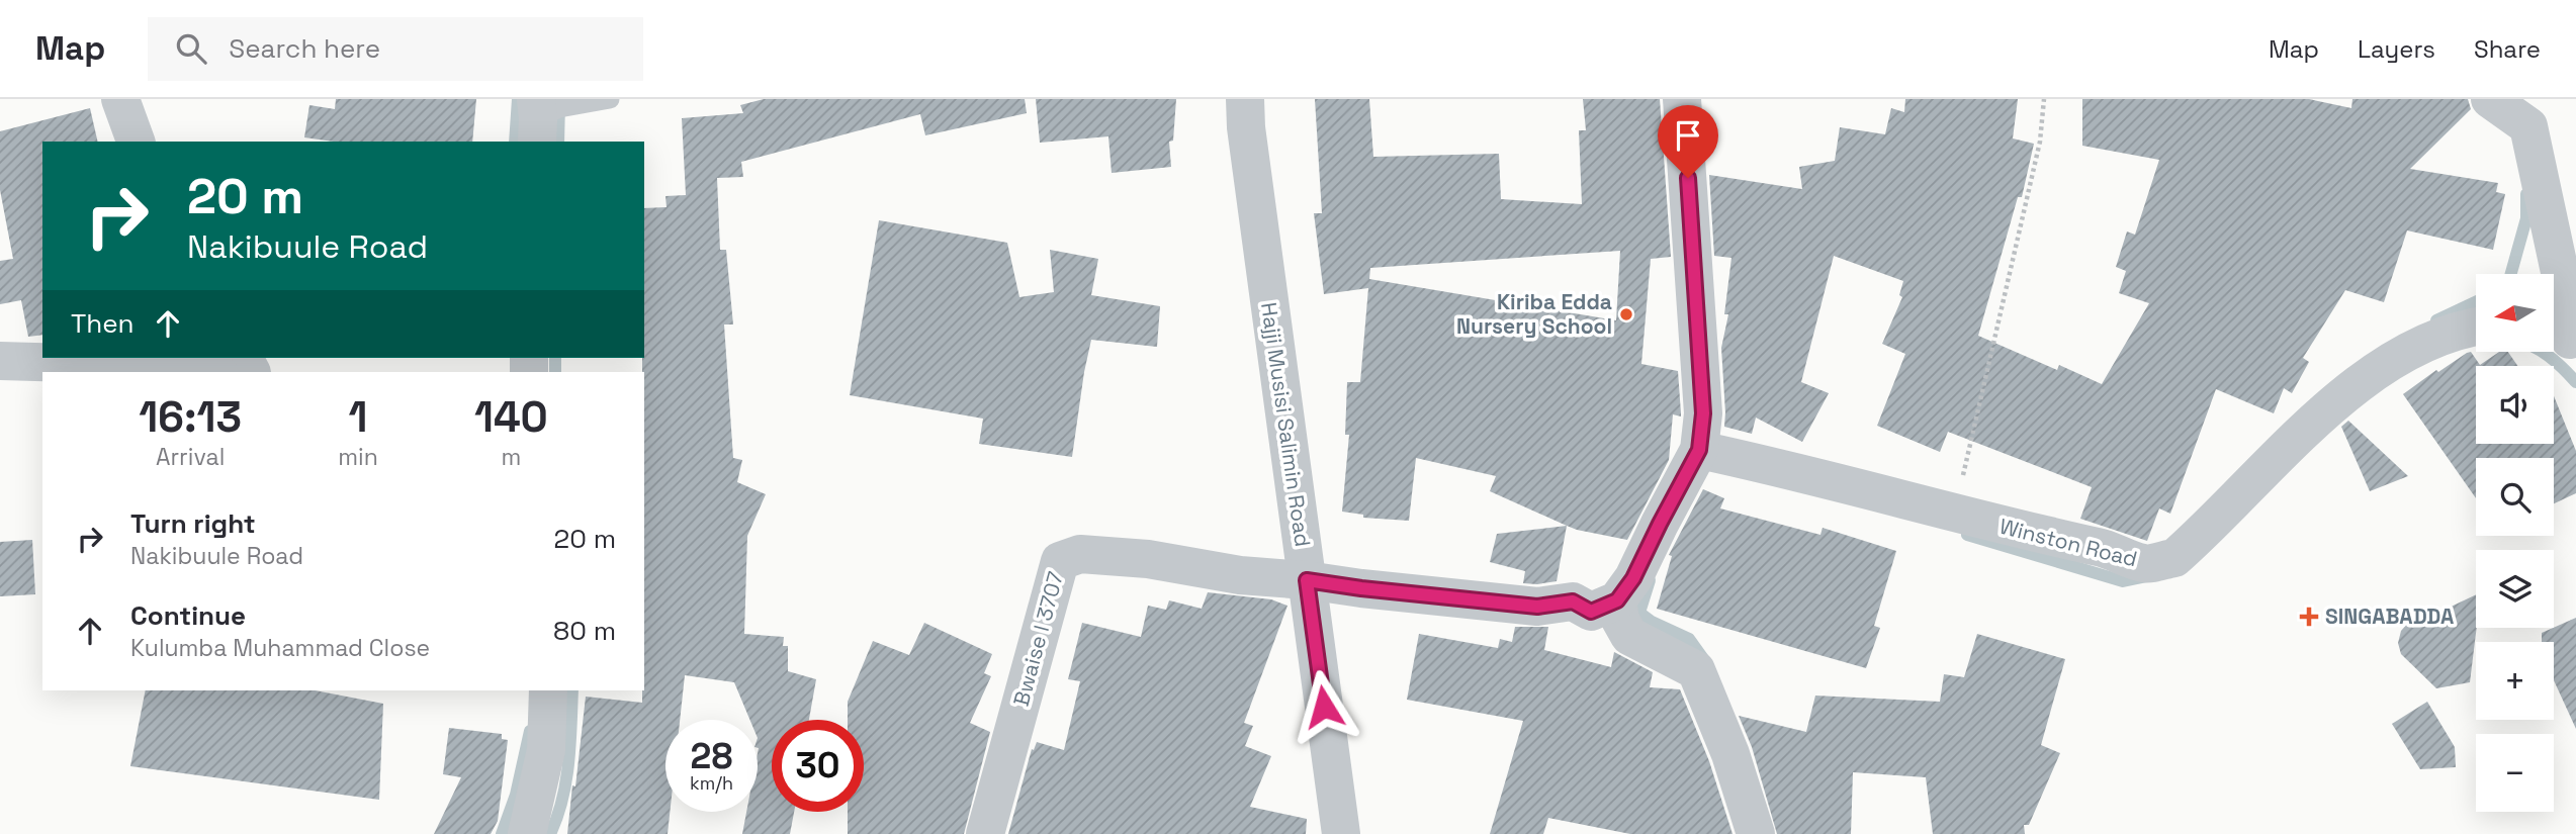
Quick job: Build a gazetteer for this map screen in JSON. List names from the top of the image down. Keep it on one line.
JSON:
{"streets":{"street":["Hajji Musisi Salimin Road","Winston Road","Bwaise I 3707"]},"crossings":[["Hajji Musisi Salimin Road","Bwaise I 3707"]],"places":{"other":["Kiriba Edda Nursery School"],"health":["SINGABADDA"]},"north":"left","page":{"header":"Map","search":"Search here","nav":["Map","Layers","Share"],"turn":["20 m","Nakibuule Road"],"map_buttons":["+","−"],"then":"Then","eta":["16:13","Arrival","1","min","140","m"],"list":[{"name":"Turn right","note":"Nakibuule Road","value":"20 m"},{"name":"Continue","note":"Kulumba Muhammad Close","value":"80 m"}],"speed":"28 km/h","limit":"30"}}
